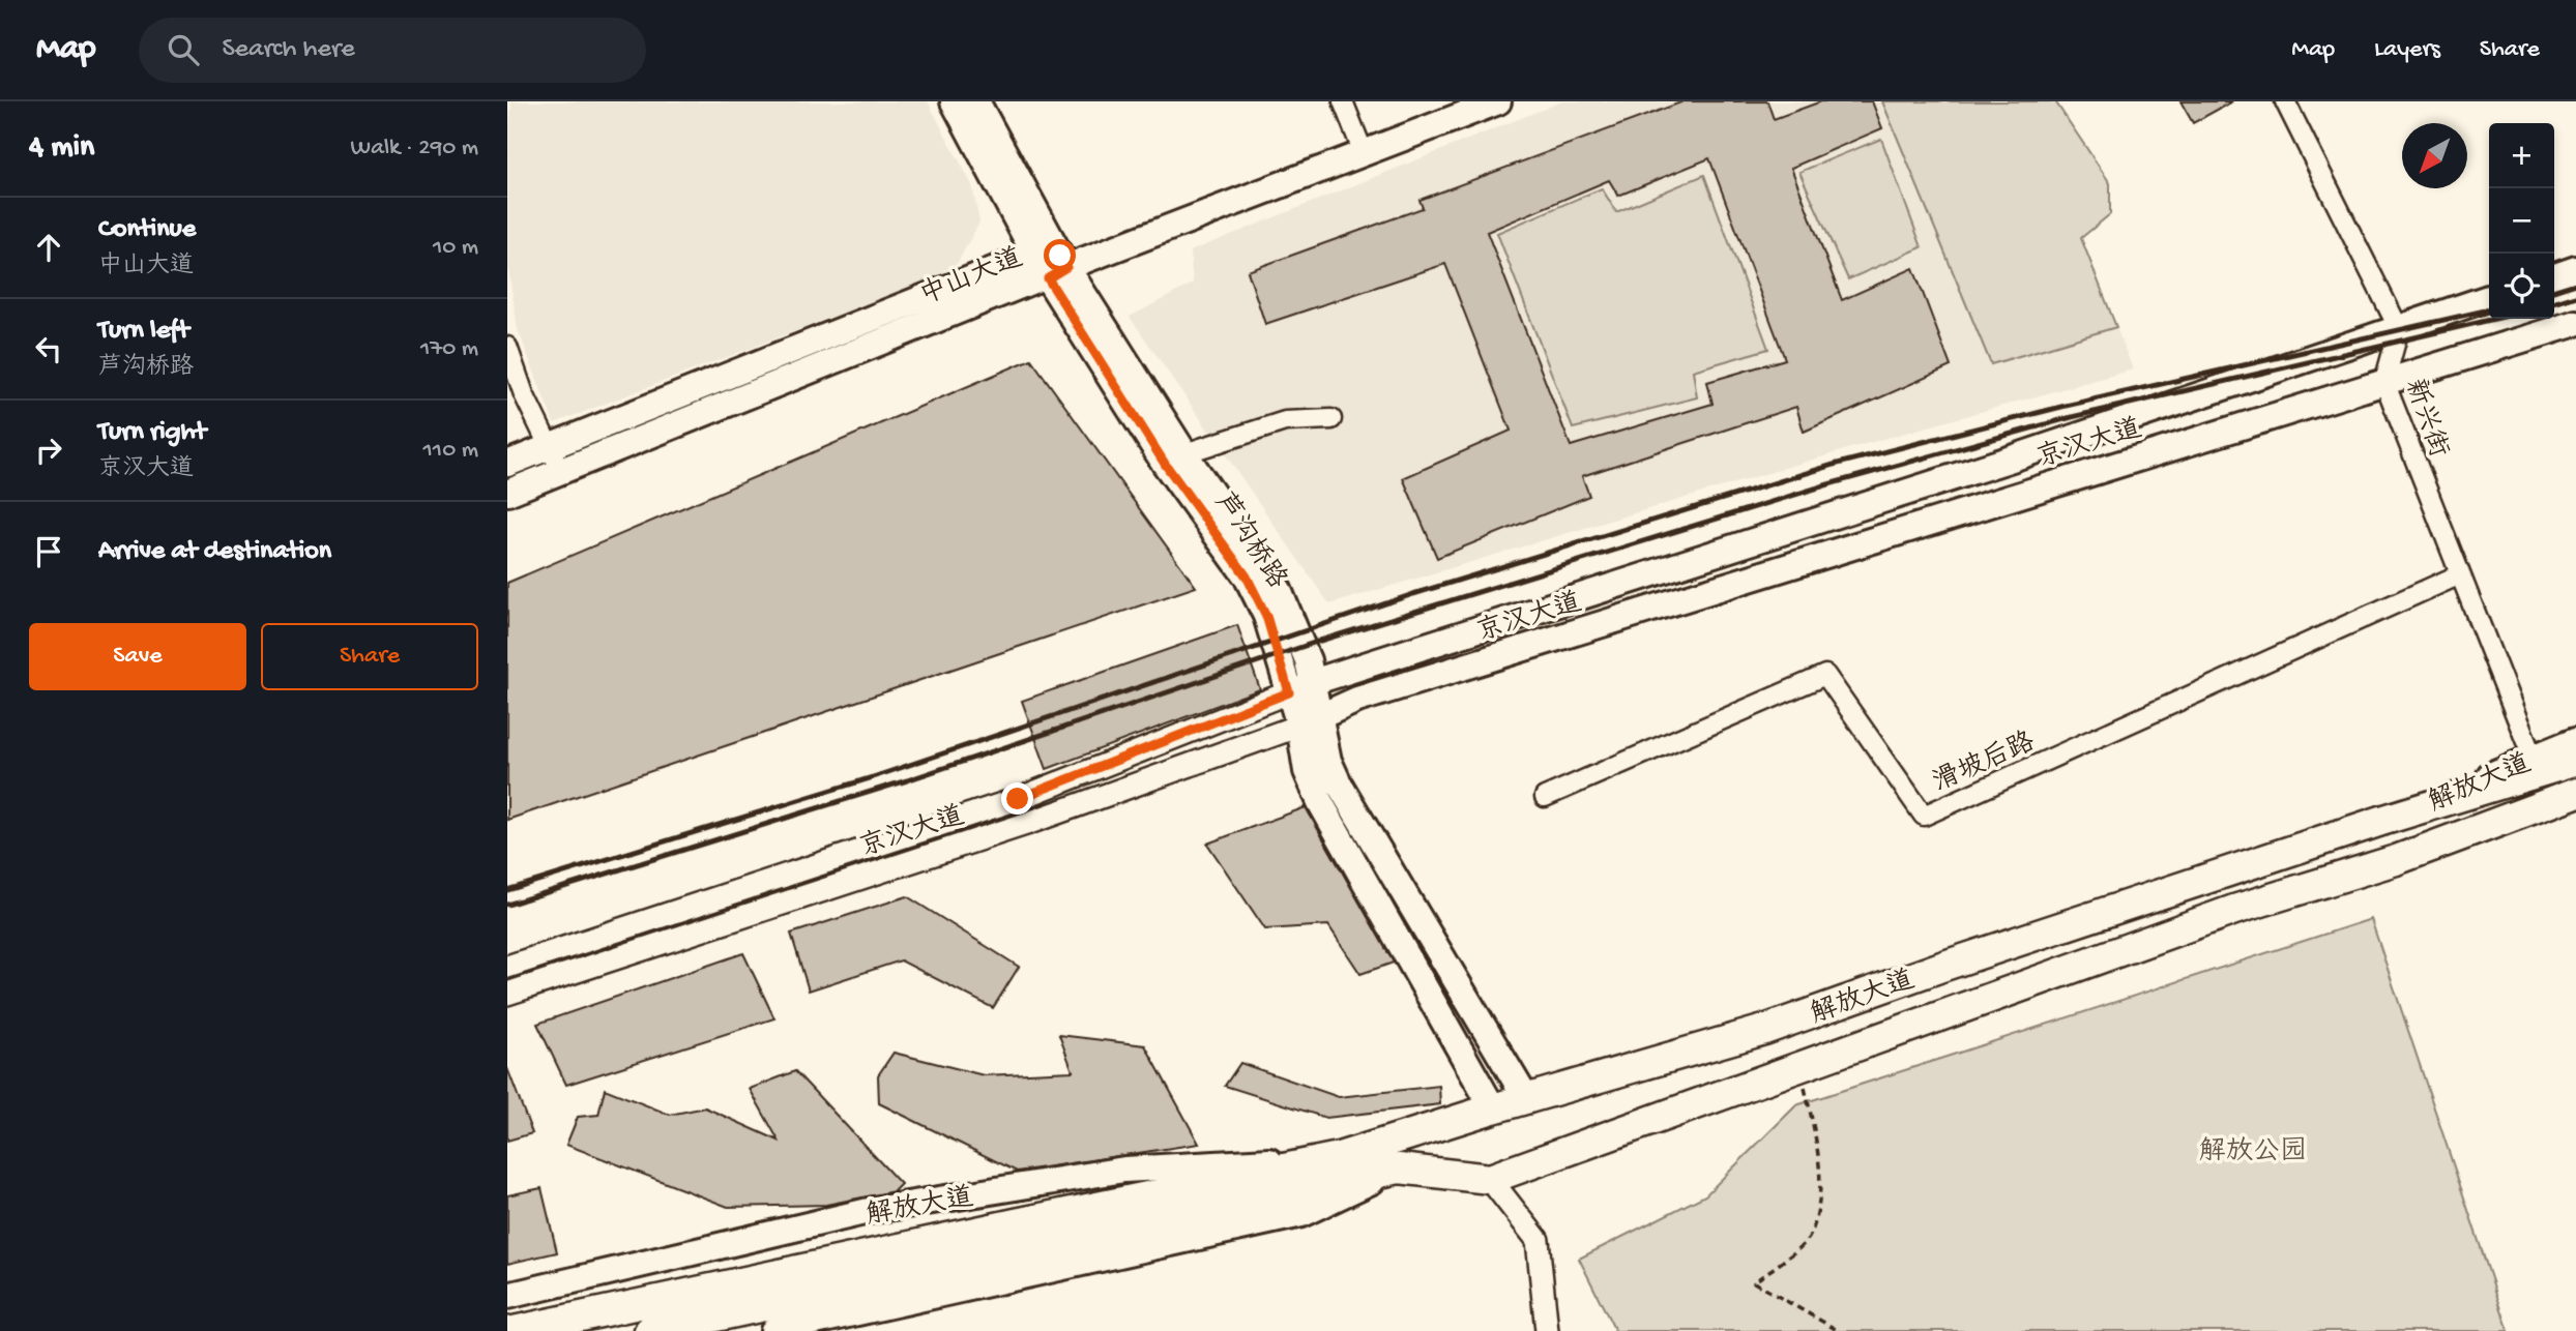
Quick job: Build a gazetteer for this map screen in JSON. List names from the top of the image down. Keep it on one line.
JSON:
{"streets":{"main road":["中山大道","京汉大道","芦沟桥路","解放大道"],"street":["新兴街","滑坡后路"]},"crossings":[["中山大道","芦沟桥路"],["新兴街","京汉大道"],["新兴街","滑坡后路"],["新兴街","解放大道"],["京汉大道","芦沟桥路"],["芦沟桥路","解放大道"]],"parks":["解放公园"],"north":"bottom left","page":{"header":"Map","search":"Search here","nav":["Map","Layers","Share"],"heading":["4 min","Walk · 290 m"],"map_buttons":["+","−"],"list":[["Continue","中山大道","10 m"],["Turn left","芦沟桥路","170 m"],["Turn right","京汉大道","110 m"],"Arrive at destination"],"buttons":["Save","Share"]}}
